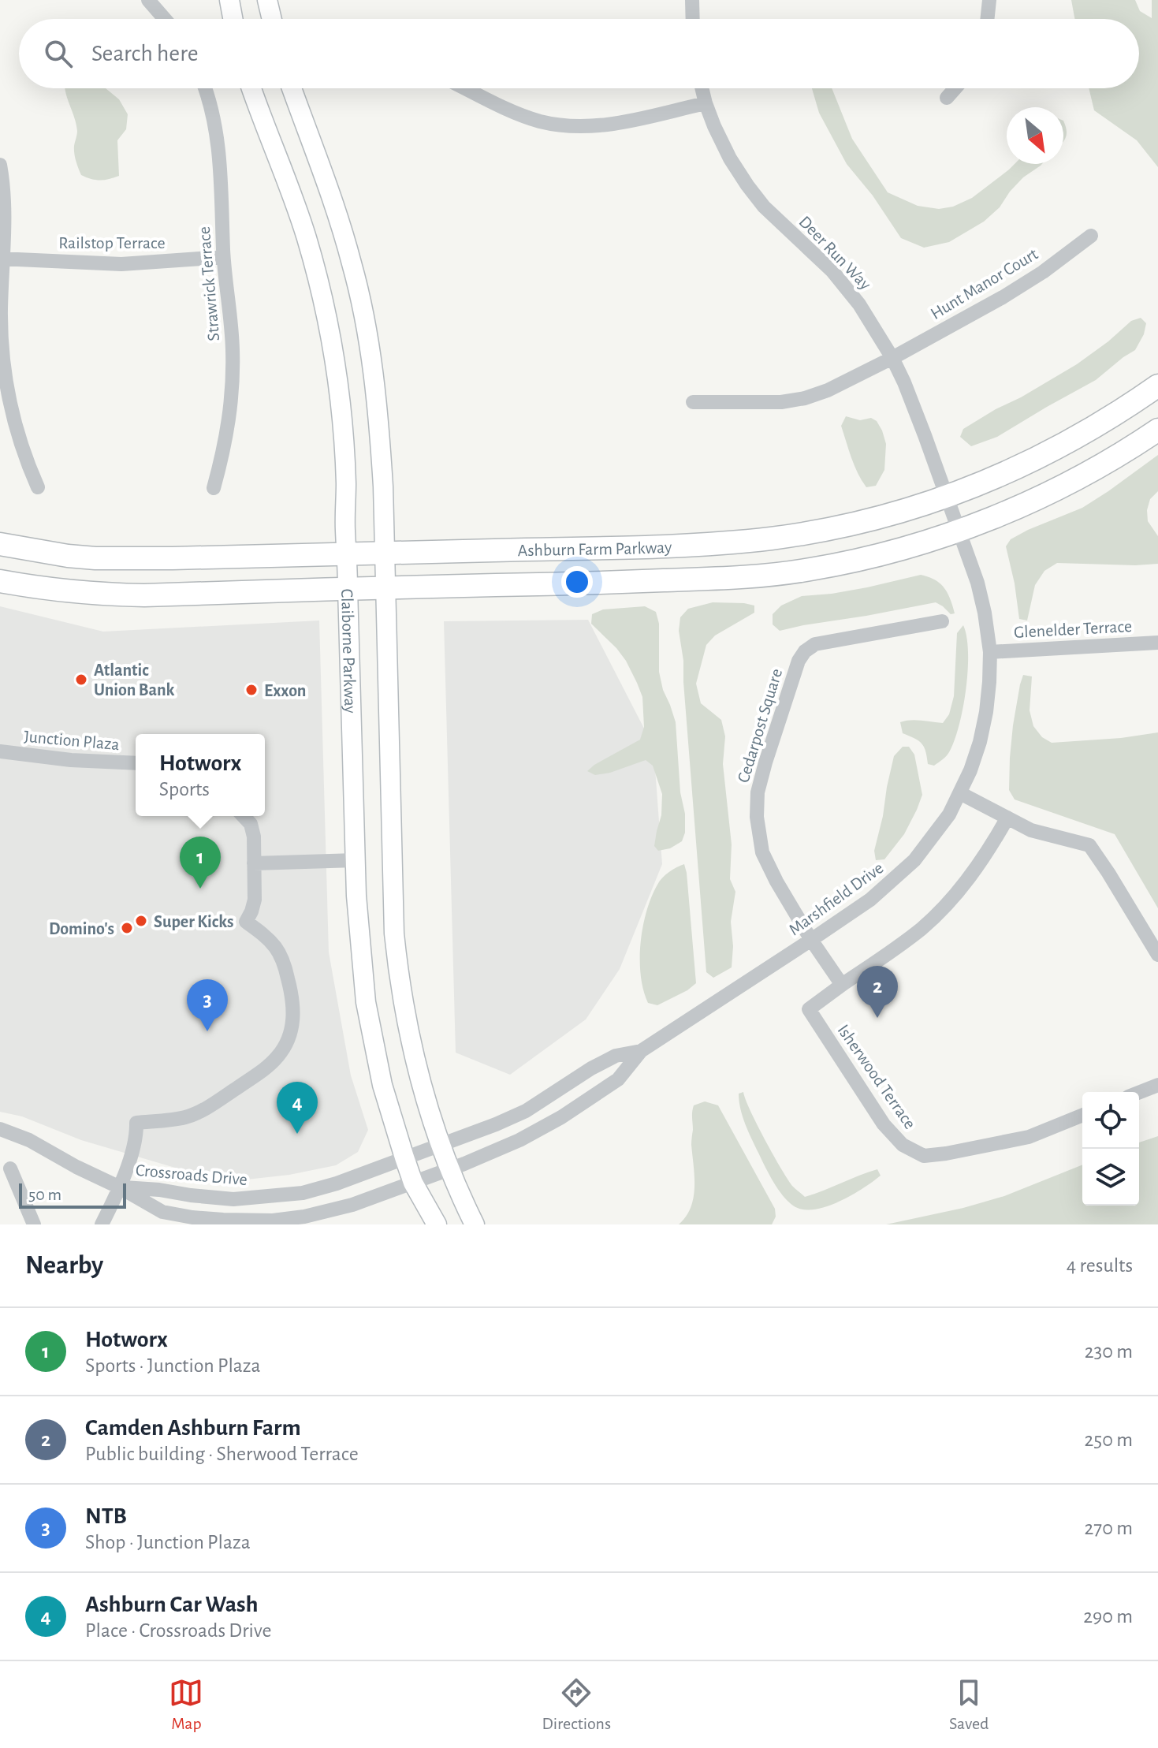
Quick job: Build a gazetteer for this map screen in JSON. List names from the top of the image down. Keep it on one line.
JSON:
{"streets":{"main road":["Ashburn Farm Parkway","Claiborne Parkway"],"street":["Railstop Terrace","Deer Run Way","Hunt Manor Court","Strawrick Terrace","Glenelder Terrace","Cedarpost Square","Junction Plaza","Marshfield Drive","Isherwood Terrace","Crossroads Drive"]},"crossings":[["Railstop Terrace","Strawrick Terrace"],["Deer Run Way","Hunt Manor Court"],["Deer Run Way","Ashburn Farm Parkway"],["Deer Run Way","Marshfield Drive"],["Ashburn Farm Parkway","Claiborne Parkway"],["Ashburn Farm Parkway","Marshfield Drive"],["Glenelder Terrace","Marshfield Drive"],["Claiborne Parkway","Marshfield Drive"],["Claiborne Parkway","Crossroads Drive"],["Cedarpost Square","Marshfield Drive"],["Marshfield Drive","Crossroads Drive"]],"places":["Atlantic Union Bank","Exxon","Super Kicks","Domino's"],"scale_bar":"50 m","north":"bottom right","page":{"search":"Search here","popup":["Hotworx","Sports"],"pins":["1","2","3","4"],"scale":"50 m","heading":["Nearby","4 results"],"list":[{"mark":"1","name":"Hotworx","note":"Sports · Junction Plaza","value":"230 m"},{"mark":"2","name":"Camden Ashburn Farm","note":"Public building · Sherwood Terrace","value":"250 m"},{"mark":"3","name":"NTB","note":"Shop · Junction Plaza","value":"270 m"},{"mark":"4","name":"Ashburn Car Wash","note":"Place · Crossroads Drive","value":"290 m"}],"nav":["Map","Directions","Saved"]}}
